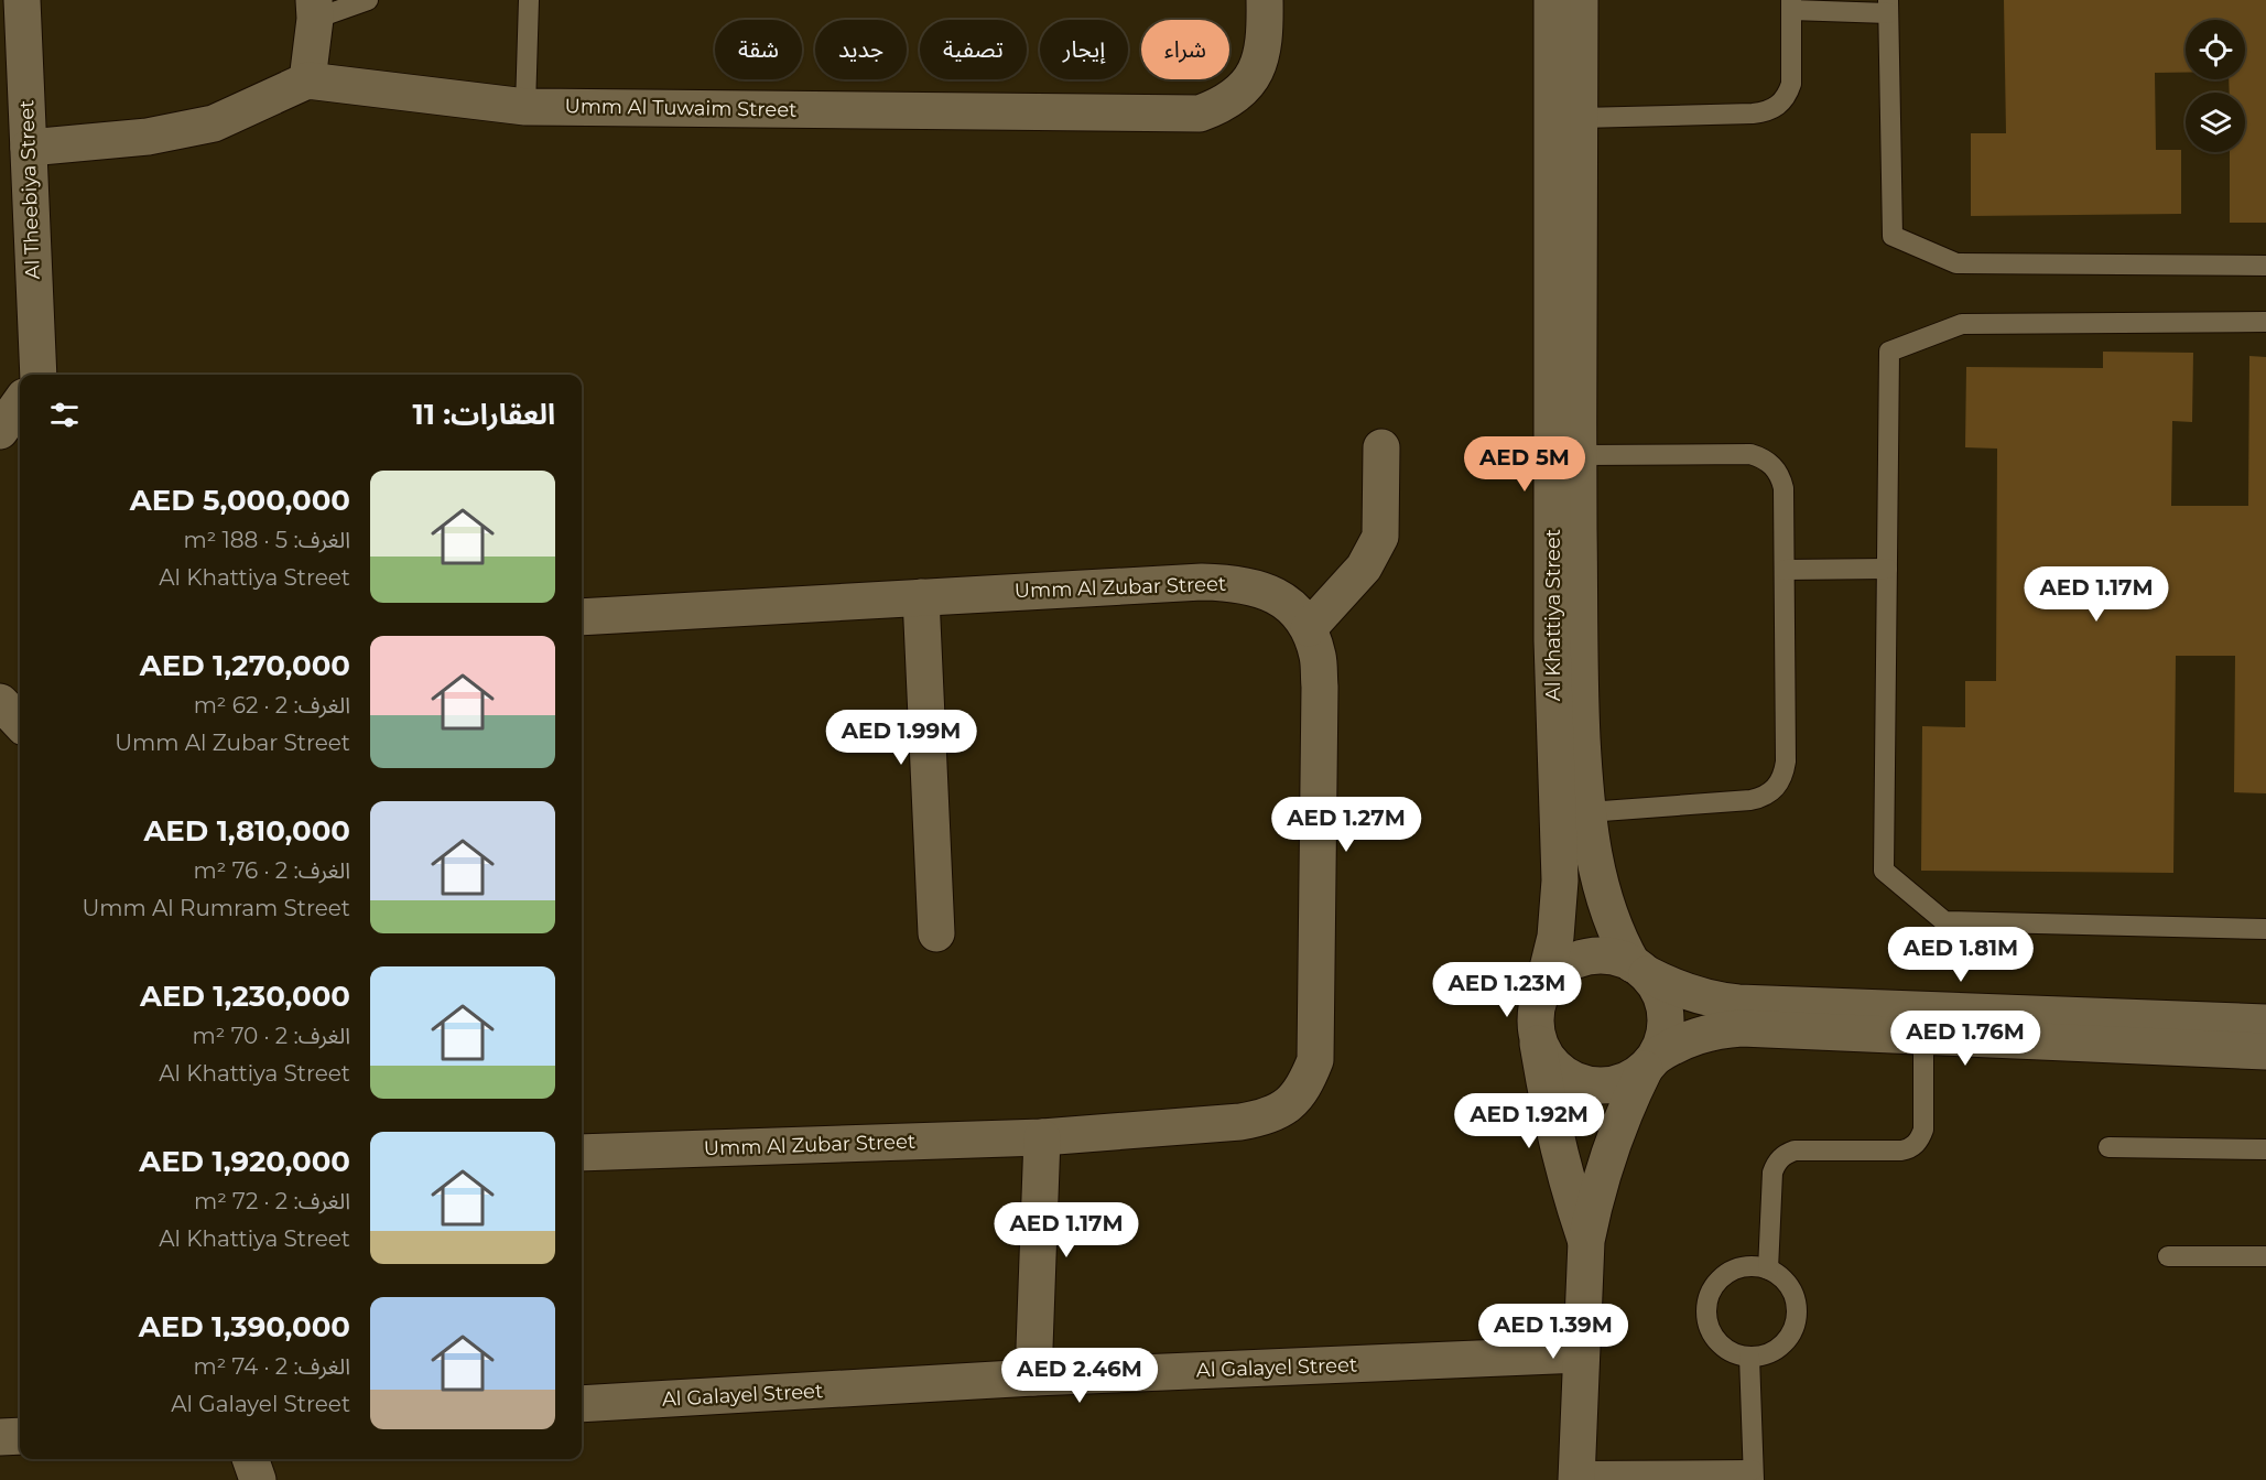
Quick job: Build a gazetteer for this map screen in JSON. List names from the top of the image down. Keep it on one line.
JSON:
{"streets":{"street":["Umm Al Tuwaim Street","Al Theebiya Street","Umm Al Zubar Street","Al Khattiya Street","Al Galayel Street"]},"page":{"chip":["شراء","إيجار","تصفية","جديد","شقة"],"heading":"العقارات: 11","price":["AED 5M","AED 1.17M","AED 1.99M","AED 1.27M","AED 1.81M","AED 1.23M","AED 1.76M","AED 1.92M","AED 1.17M","AED 1.39M","AED 2.46M"],"list":[{"name":"AED 5,000,000","note":"الغرف: 5 · 188 m² · Al Khattiya Street"},{"name":"AED 1,270,000","note":"الغرف: 2 · 62 m² · Umm Al Zubar Street"},{"name":"AED 1,810,000","note":"الغرف: 2 · 76 m² · Umm Al Rumram Street"},{"name":"AED 1,230,000","note":"الغرف: 2 · 70 m² · Al Khattiya Street"},{"name":"AED 1,920,000","note":"الغرف: 2 · 72 m² · Al Khattiya Street"},{"name":"AED 1,390,000","note":"الغرف: 2 · 74 m² · Al Galayel Street"}]}}
